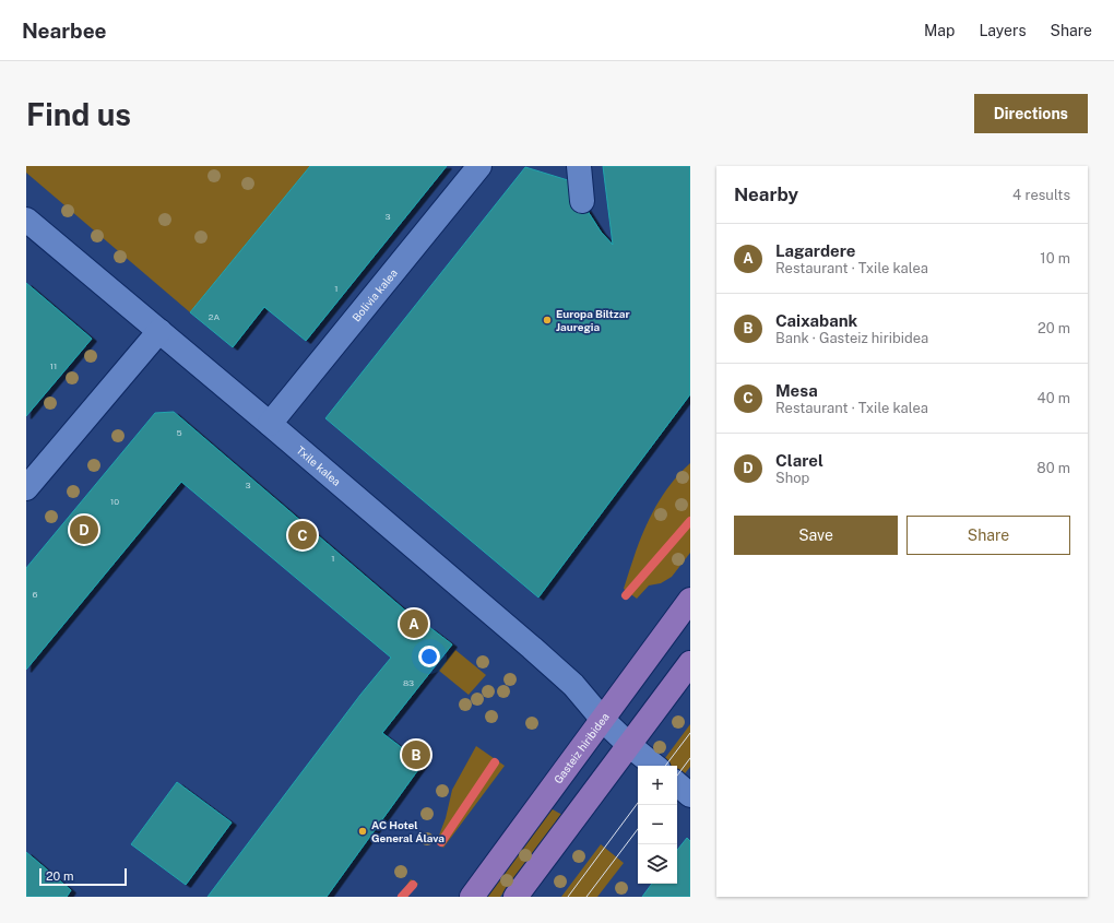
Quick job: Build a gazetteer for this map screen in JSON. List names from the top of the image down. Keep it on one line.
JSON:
{"streets":{"main road":["Gasteiz hiribidea"],"street":["Bolivia kalea","Txile kalea"]},"crossings":[["Bolivia kalea","Txile kalea"],["Txile kalea","Gasteiz hiribidea"]],"places":["Europa Biltzar Jauregia","AC Hotel General Álava"],"house_numbers":["3","1","2A","11","5","3","10","1","6","83"],"scale_bar":"20 m","page":{"header":"Nearbee","nav":["Map","Layers","Share"],"buttons":["Directions",["Save","Share"]],"title":"Find us","heading":["Nearby","4 results"],"list":[{"mark":"A","name":"Lagardere","note":"Restaurant · Txile kalea","value":"10 m"},{"mark":"B","name":"Caixabank","note":"Bank · Gasteiz hiribidea","value":"20 m"},{"mark":"C","name":"Mesa","note":"Restaurant · Txile kalea","value":"40 m"},{"mark":"D","name":"Clarel","note":"Shop","value":"80 m"}],"pins":["D","C","A","B"],"map_buttons":["+","−"],"scale":"20 m"}}
